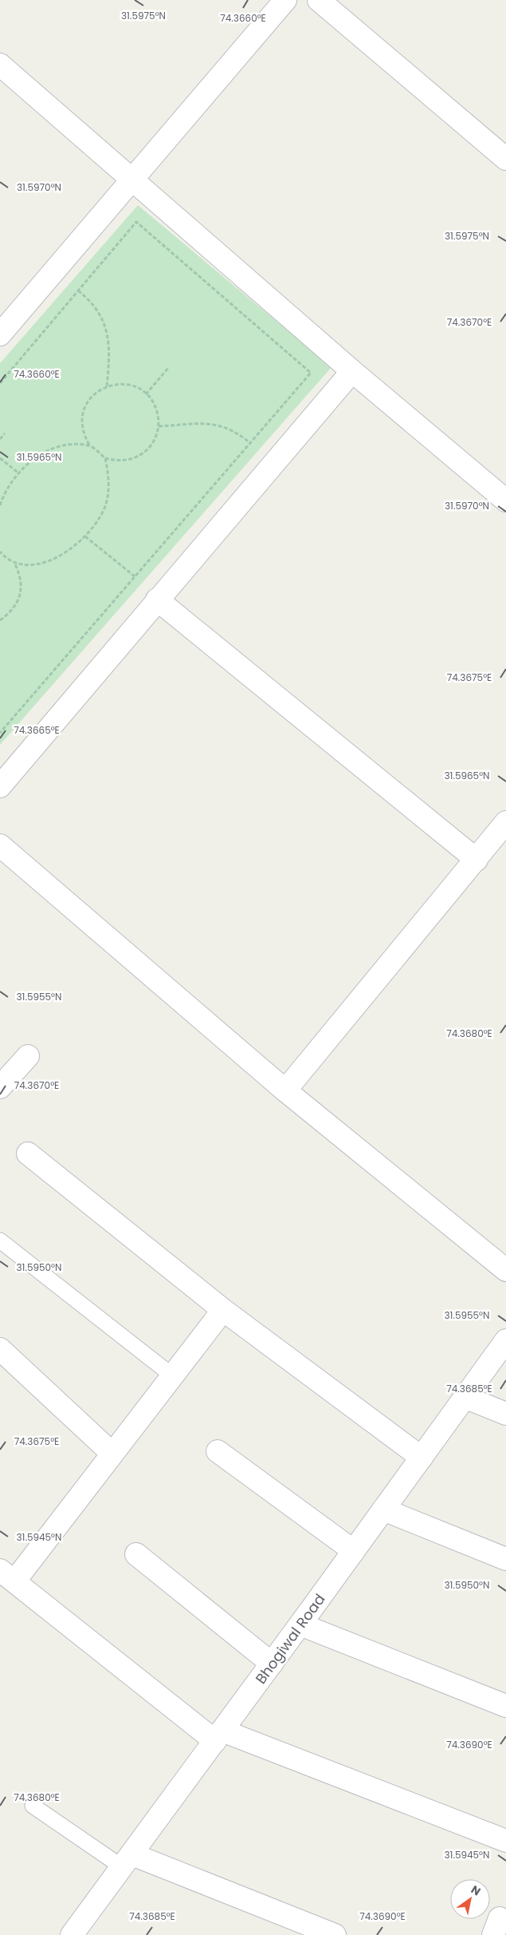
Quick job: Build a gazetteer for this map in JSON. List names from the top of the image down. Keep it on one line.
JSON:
{"streets":{"street":["Bhogiwal Road"]},"north":"top right","coordinates":["31.5975°N","74.3660°E","31.5970°N","74.3670°E","31.5965°N","74.3675°E","74.3665°E","31.5955°N","74.3680°E","31.5950°N","74.3685°E","31.5945°N","74.3690°E"]}
